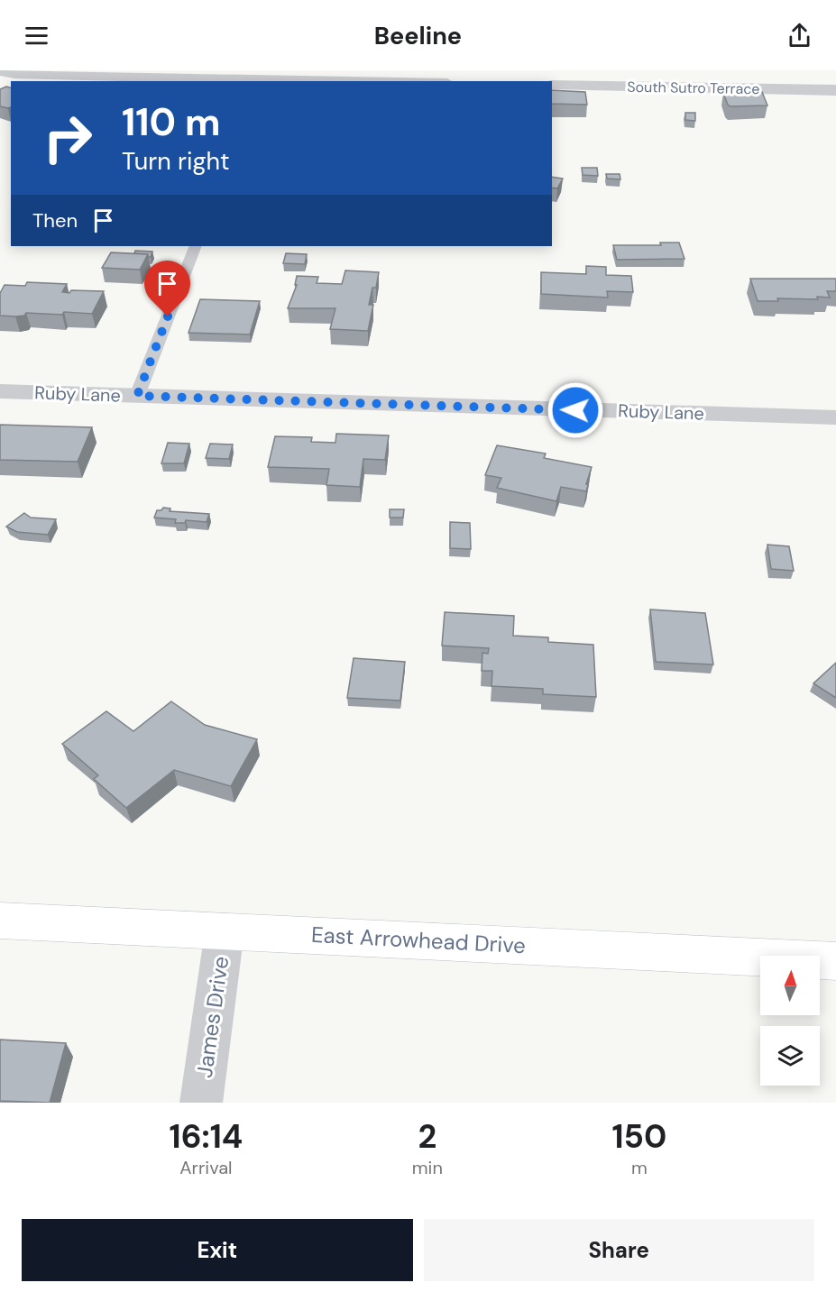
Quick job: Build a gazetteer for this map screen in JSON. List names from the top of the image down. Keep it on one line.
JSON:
{"streets":{"street":["South Sutro Terrace","Ruby Lane","East Arrowhead Drive","James Drive"]},"crossings":[["East Arrowhead Drive","James Drive"]],"north":"top","page":{"header":"Beeline","turn":["110 m","Turn right"],"then":"Then","eta":["16:14","Arrival","2","min","150","m"],"buttons":["Exit","Share"]}}
